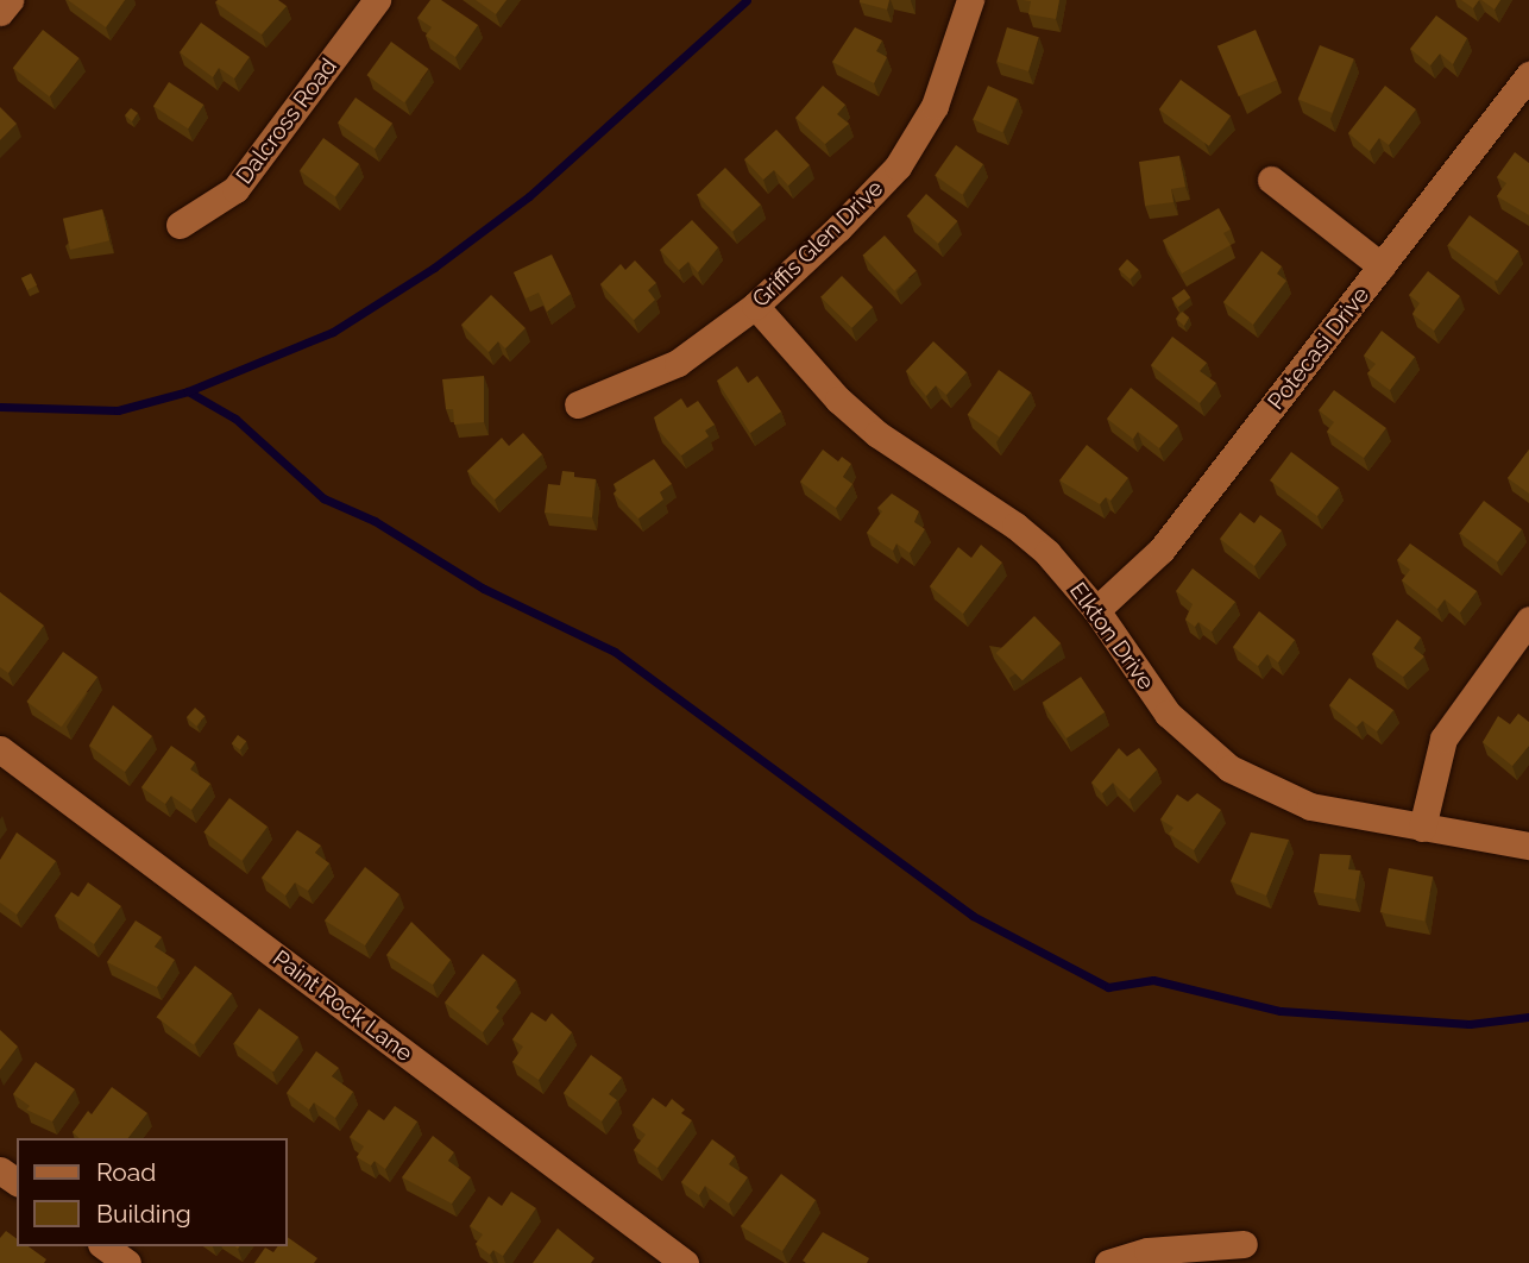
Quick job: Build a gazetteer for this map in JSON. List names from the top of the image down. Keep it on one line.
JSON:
{"streets":{"street":["Dalcross Road","Griffis Glen Drive","Potecasi Drive","Elkton Drive","Paint Rock Lane"]},"crossings":[["Griffis Glen Drive","Elkton Drive"],["Potecasi Drive","Elkton Drive"]],"legend":["Road","Building"]}
